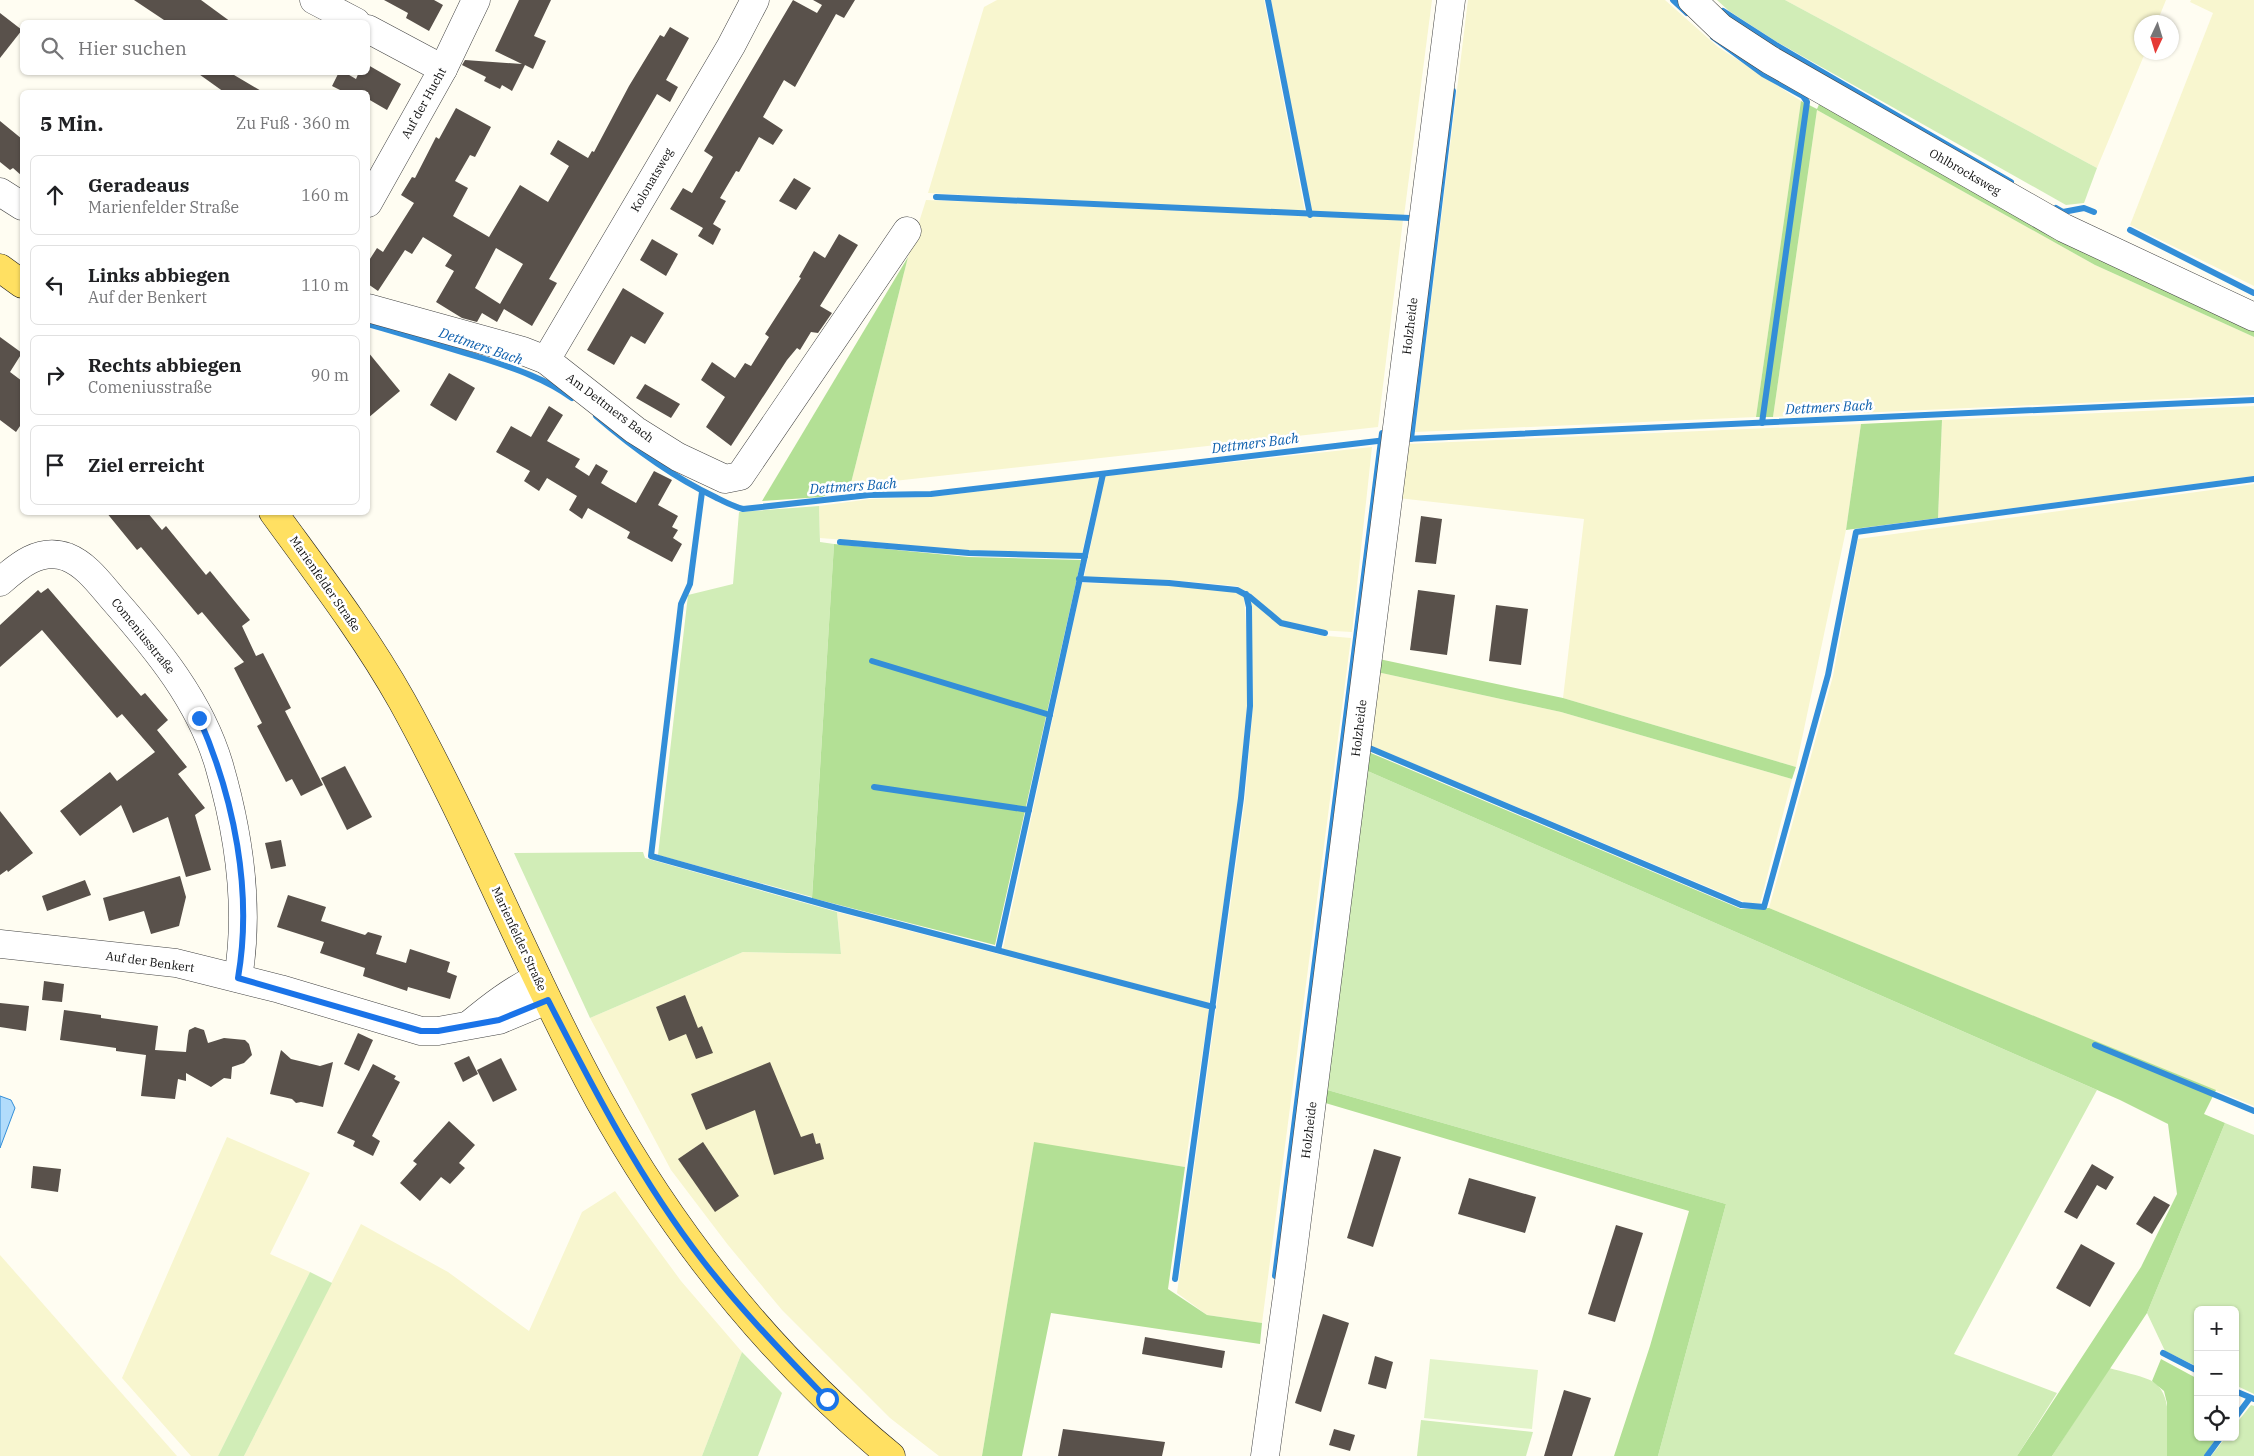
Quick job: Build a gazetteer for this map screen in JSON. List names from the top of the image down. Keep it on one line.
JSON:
{"streets":{"main road":["Marienfelder Straße"],"street":["Auf der Hucht","Ohlbrocksweg","Kolonatsweg","Holzheide","Am Dettmers Bach","Comeniusstraße","Auf der Benkert"]},"crossings":[["Kolonatsweg","Am Dettmers Bach"],["Marienfelder Straße","Auf der Benkert"],["Comeniusstraße","Auf der Benkert"]],"water":["Dettmers Bach"],"north":"bottom","page":{"search":"Hier suchen","heading":["5 Min.","Zu Fuß · 360 m"],"list":[["Geradeaus","Marienfelder Straße","160 m"],["Links abbiegen","Auf der Benkert","110 m"],["Rechts abbiegen","Comeniusstraße","90 m"],"Ziel erreicht"],"map_buttons":["+","−"]}}
